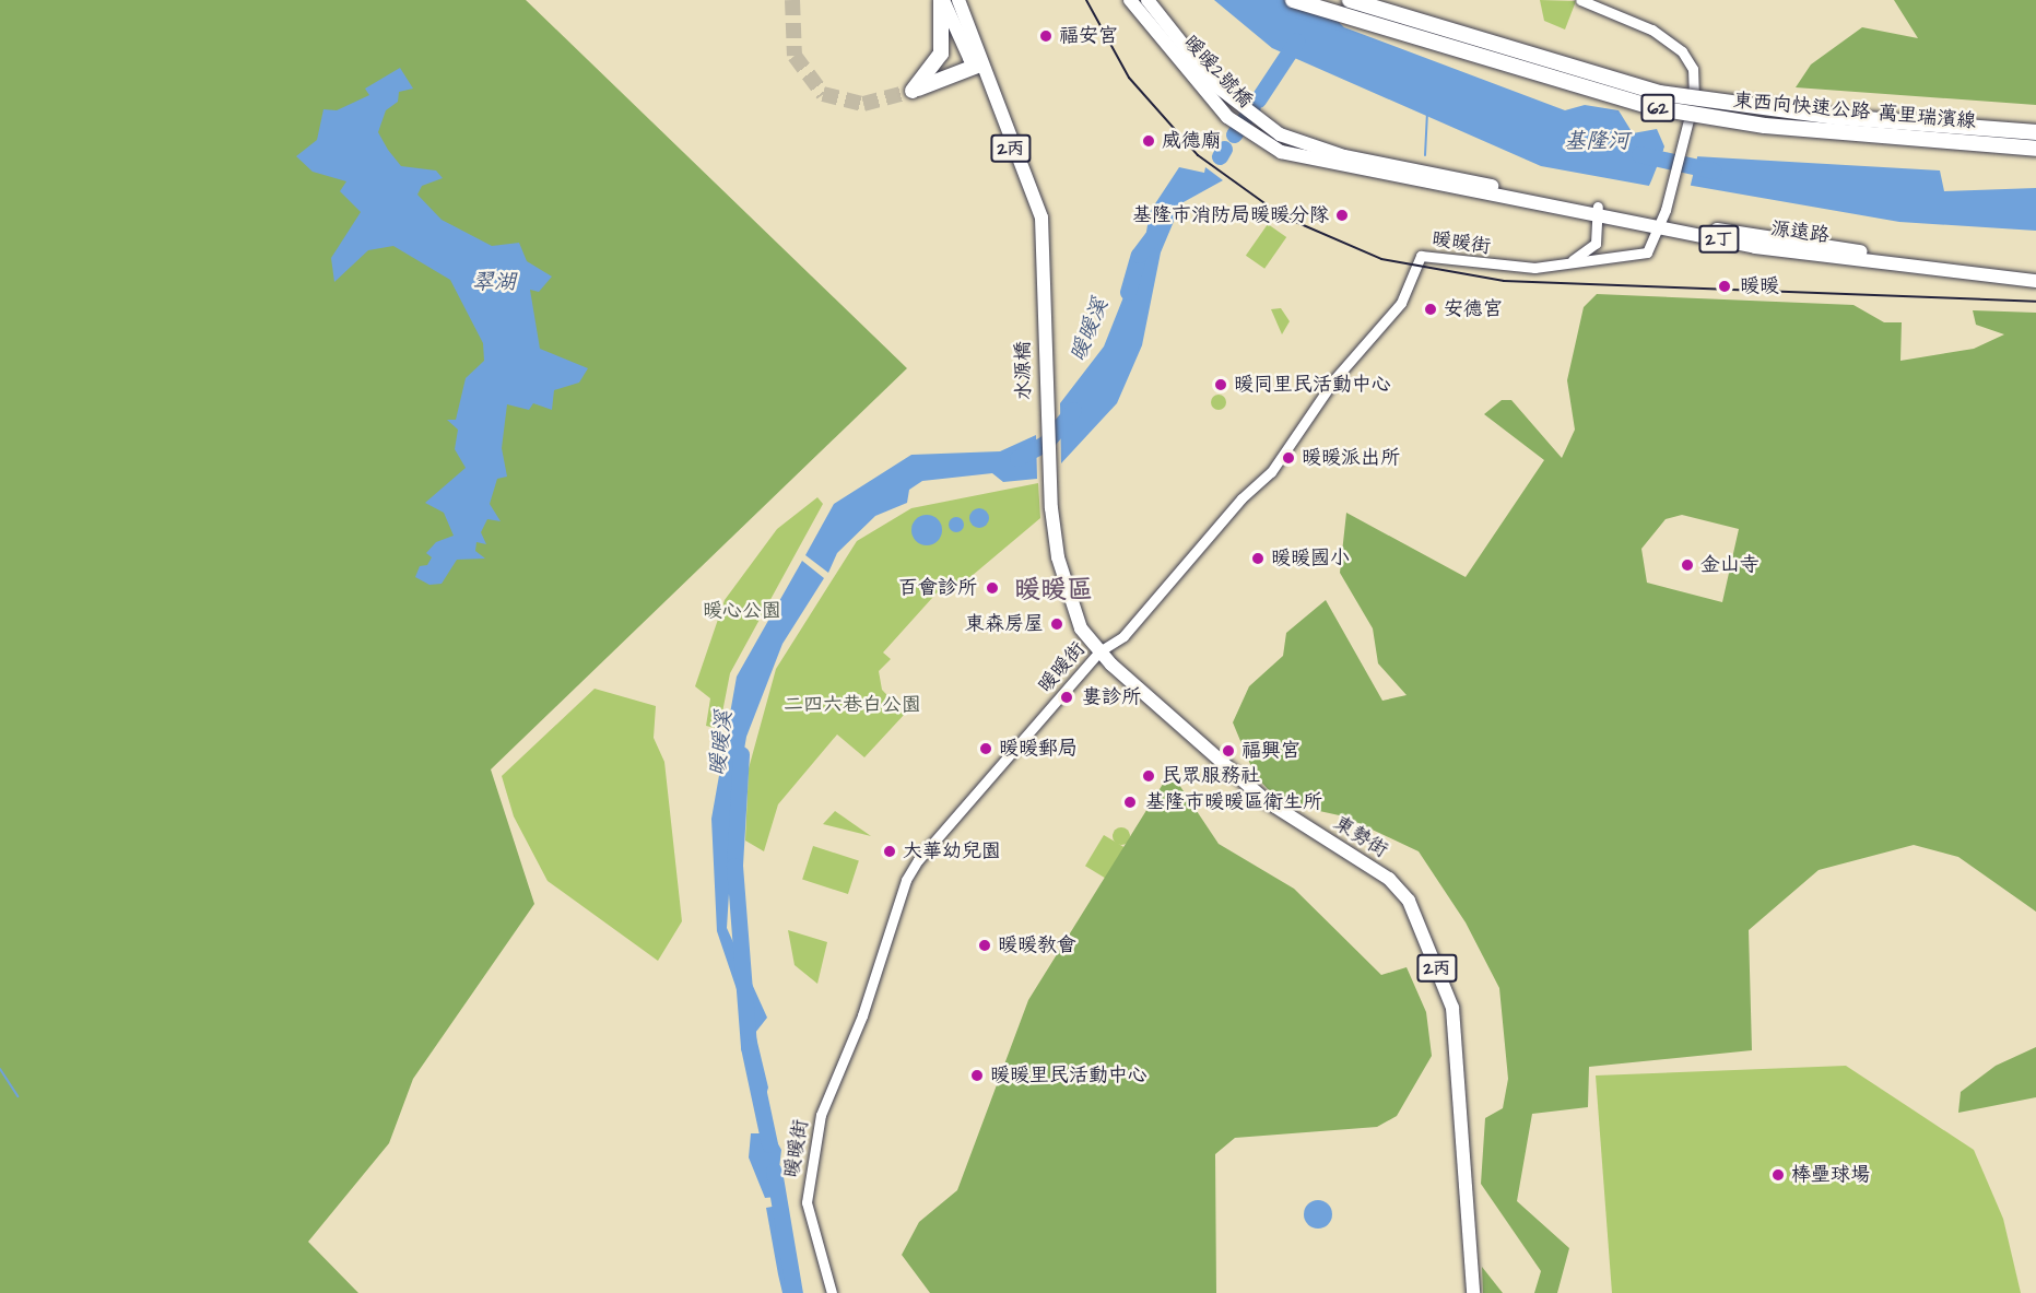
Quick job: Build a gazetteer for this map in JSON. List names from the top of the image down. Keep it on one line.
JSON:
{"streets":{"highway":["62","東西向快速公路 萬里瑞濱線"],"main road":["暖暖2號橋","2丙","源遠路","2丁","水源橋","東勢街"],"street":["暖暖街"]},"crossings":[["暖暖2號橋","源遠路"],["2丙","水源橋"],["源遠路","暖暖街"],["暖暖街","東勢街"],["水源橋","東勢街"]],"districts":["暖暖區"],"water":["基隆河","翠湖","暖暖溪"],"parks":["暖心公園","二四六巷白公園"],"places":["福安宮","威德廟","基隆市消防局暖暖分隊","暖暖","安德宮","暖同里民活動中心","暖暖派出所","暖暖國小","金山寺","百會診所","東森房屋","婁診所","暖暖郵局","福興宮","民眾服務社","基隆市暖暖區衛生所","大華幼兒園","暖暖教會","暖暖里民活動中心","棒壘球場"]}
